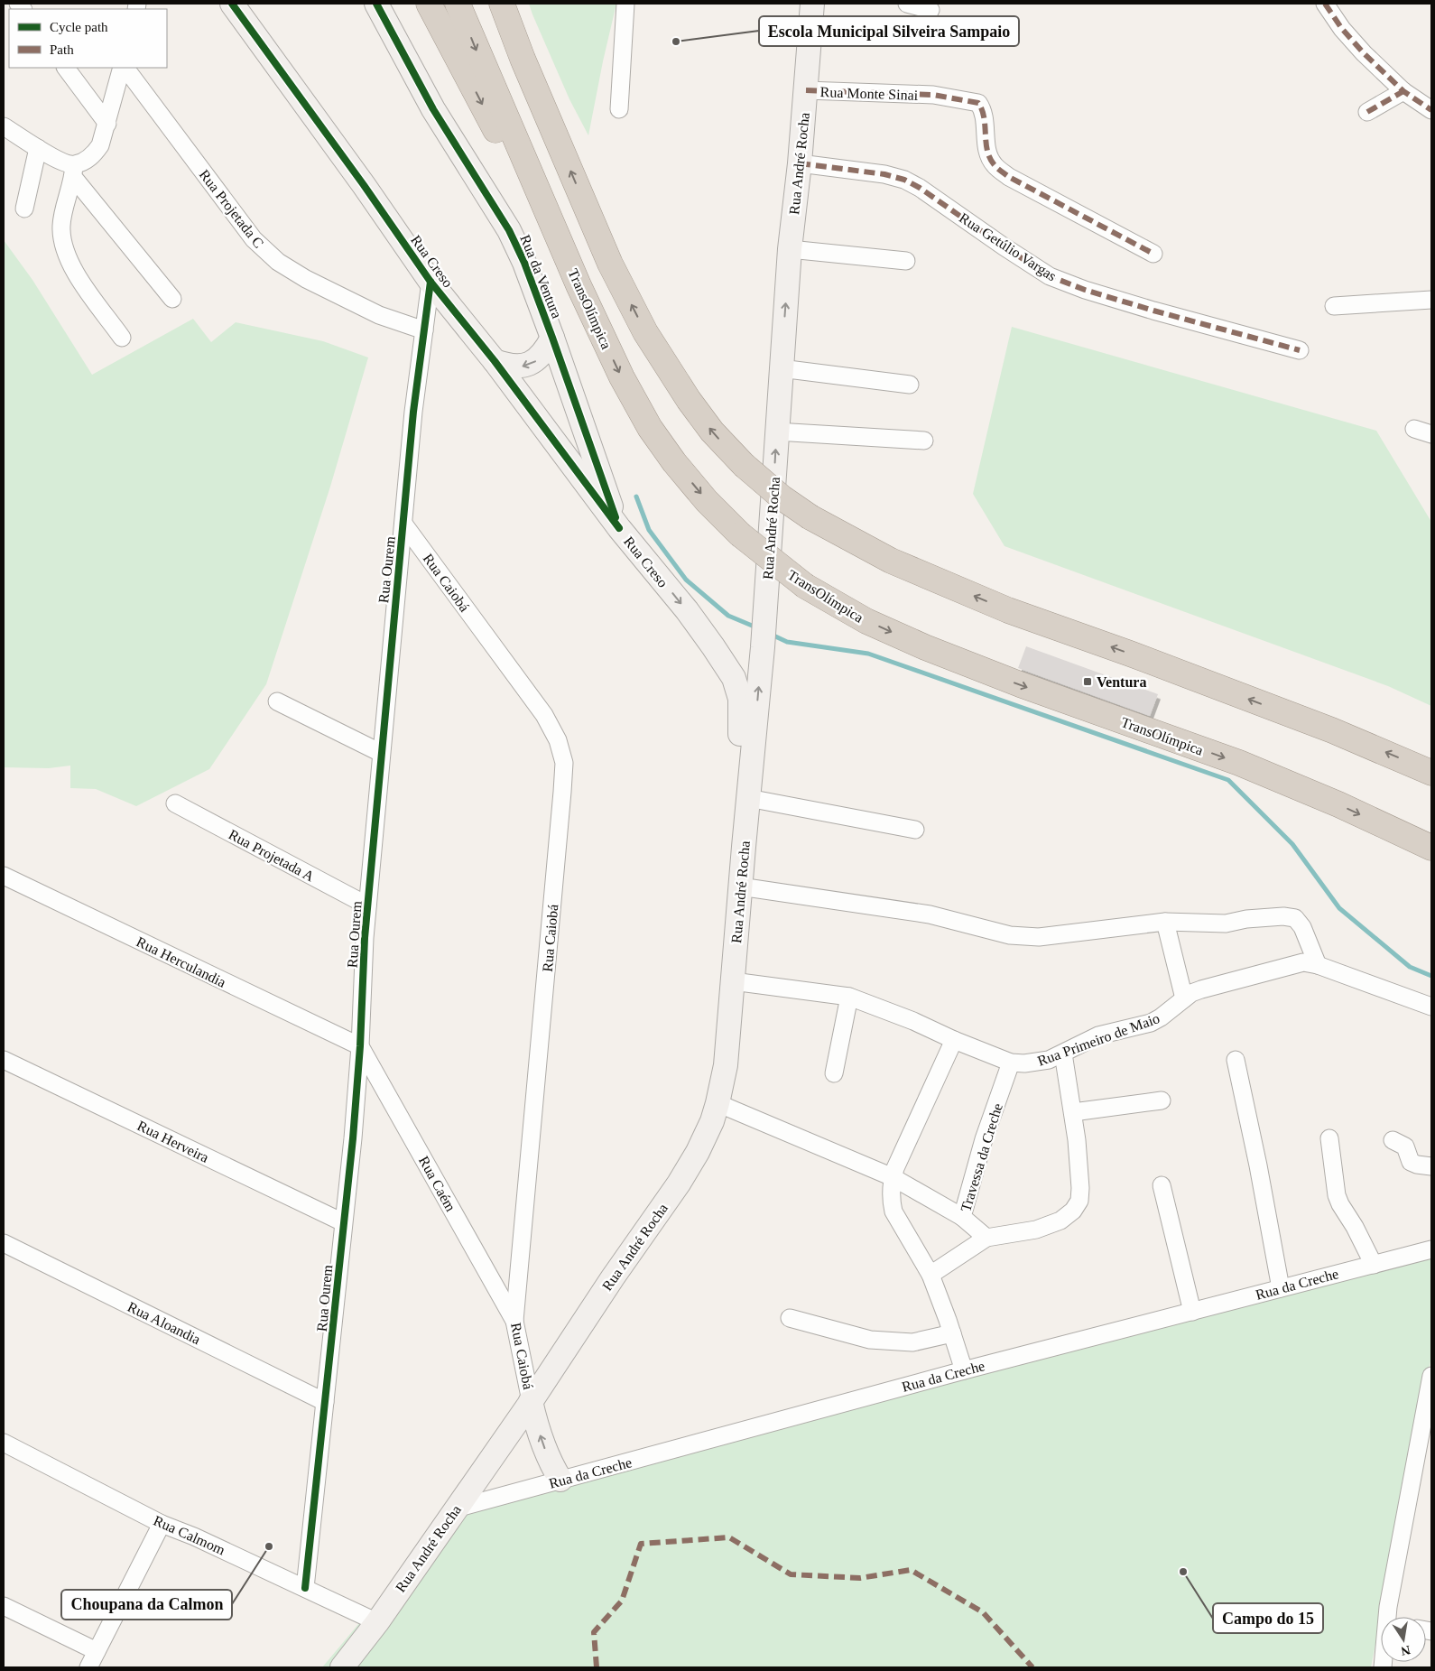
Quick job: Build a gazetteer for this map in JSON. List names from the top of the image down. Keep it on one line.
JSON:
{"streets":{"highway":["TransOlímpica"],"main road":["Rua André Rocha","Rua Creso","Rua da Ventura"],"street":["Rua Monte Sinai","Rua Projetada C","Rua Getúlio Vargas","Rua Ourem","Rua Caiobá","Rua Projetada A","Rua Herculandia","Rua Primeiro de Maio","Rua Herveira","Travessa da Creche","Rua Caém","Rua da Creche","Rua Aloandia","Rua Calmom"]},"crossings":[["Rua Monte Sinai","Rua André Rocha"],["Rua André Rocha","Rua Getúlio Vargas"],["Rua André Rocha","Rua Creso"],["Rua André Rocha","Rua Caiobá"],["Rua André Rocha","Rua Primeiro de Maio"],["Rua André Rocha","Rua da Creche"],["Rua André Rocha","Rua Calmom"],["Rua Projetada C","Rua Ourem"],["Rua Creso","Rua da Ventura"],["Rua Creso","Rua Ourem"],["Rua Ourem","Rua Caiobá"],["Rua Ourem","Rua Projetada A"],["Rua Ourem","Rua Herculandia"],["Rua Ourem","Rua Herveira"],["Rua Ourem","Rua Caém"],["Rua Ourem","Rua Aloandia"],["Rua Ourem","Rua Calmom"],["Rua Caiobá","Rua Caém"],["Rua Herculandia","Rua Caém"],["Rua Primeiro de Maio","Travessa da Creche"]],"places":{"other":["Escola Municipal Silveira Sampaio","Choupana da Calmon","Campo do 15"],"transit":["Ventura"]},"legend":["Cycle path","Path"],"north":"bottom"}
